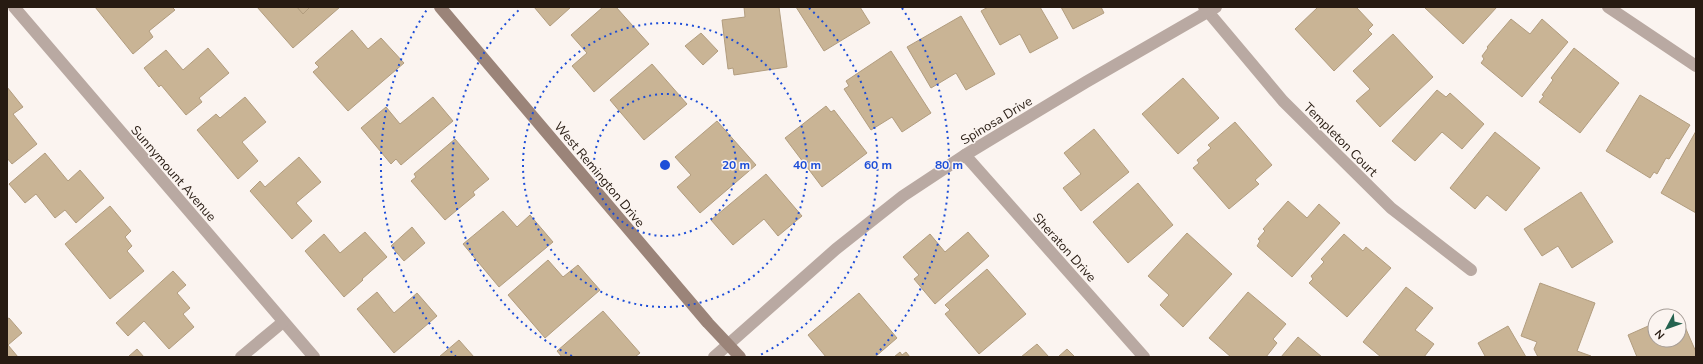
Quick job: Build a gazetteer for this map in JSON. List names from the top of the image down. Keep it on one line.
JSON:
{"streets":{"street":["Spinosa Drive","Templeton Court","Sunnymount Avenue","West Remington Drive","Sheraton Drive"]},"crossings":[["Spinosa Drive","Templeton Court"],["Spinosa Drive","West Remington Drive"],["Spinosa Drive","Sheraton Drive"]],"north":"bottom left","rings":["20 m","40 m","60 m","80 m"]}
